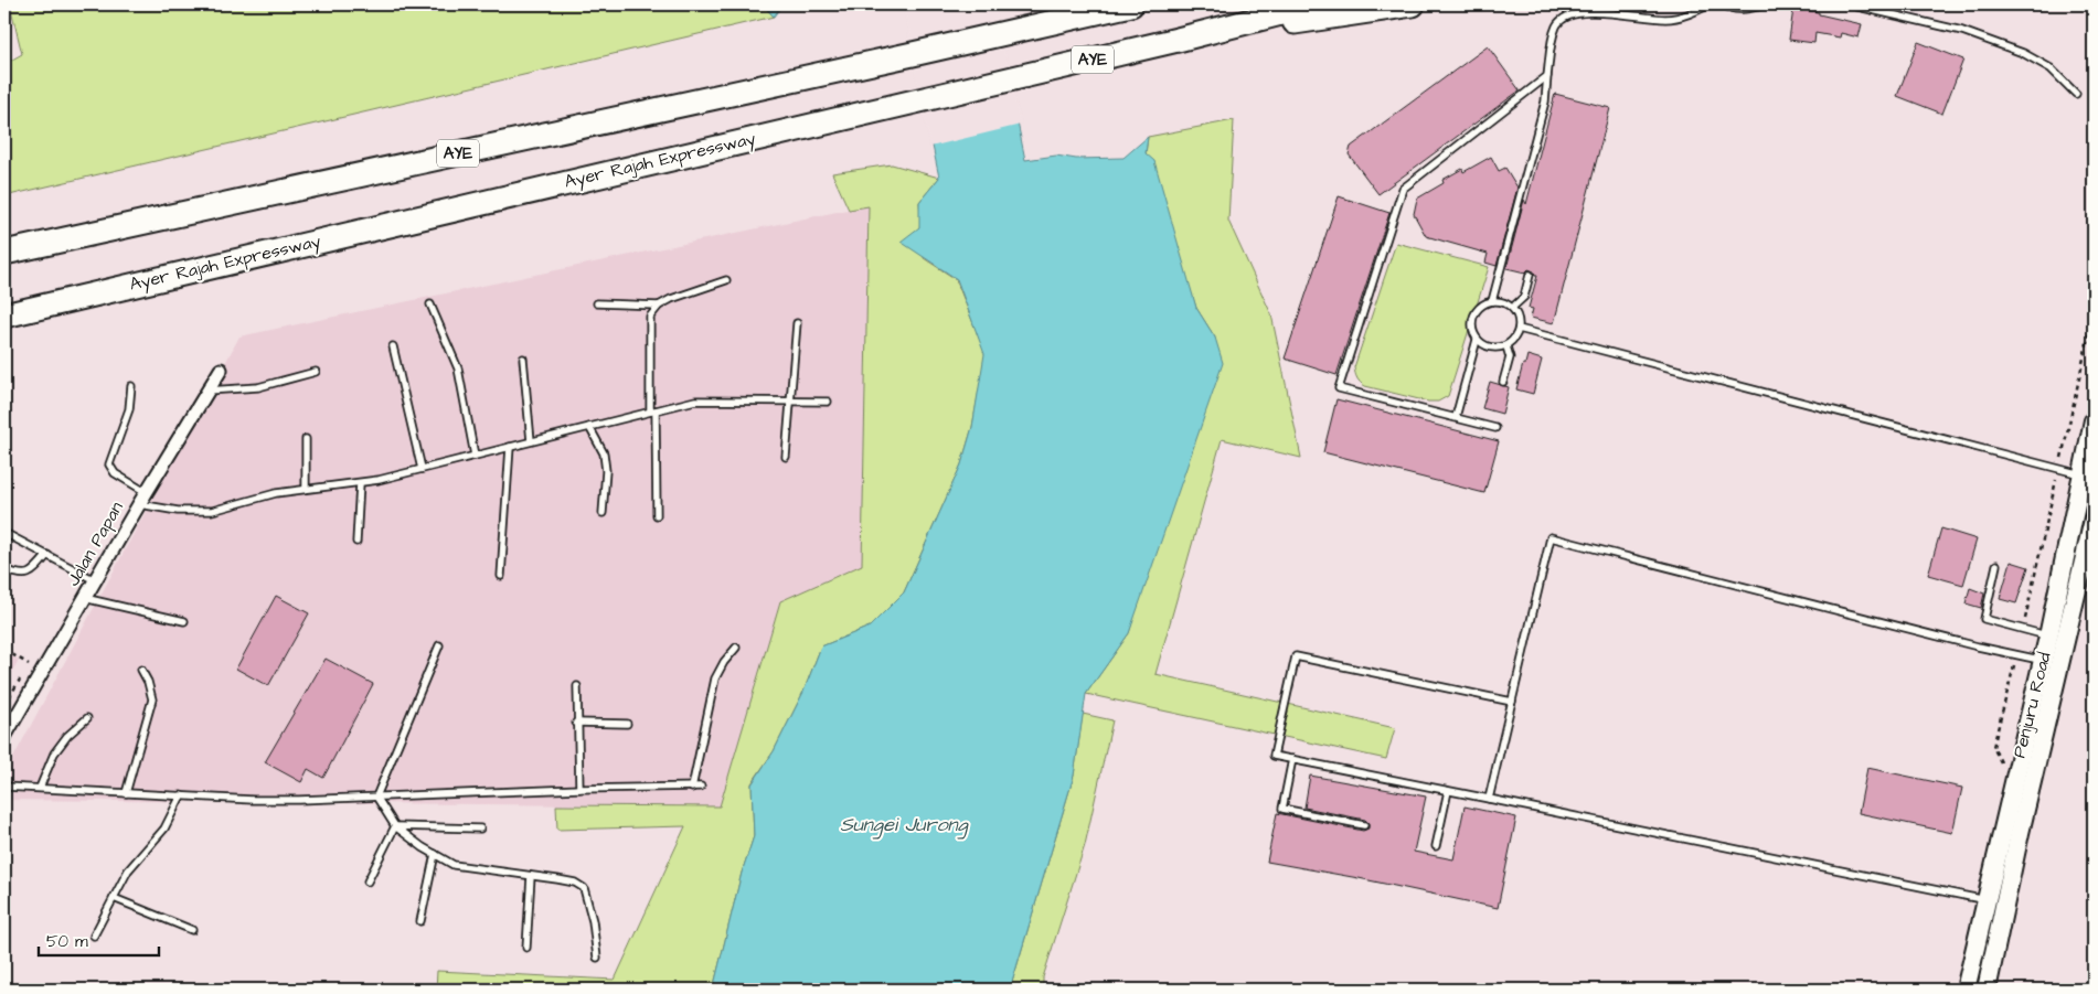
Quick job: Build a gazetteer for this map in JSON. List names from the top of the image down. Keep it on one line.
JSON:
{"streets":{"highway":["AYE","Ayer Rajah Expressway"],"main road":["Penjuru Road"],"street":["Jalan Papan"]},"water":["Sungei Jurong"],"scale_bar":"50 m"}
